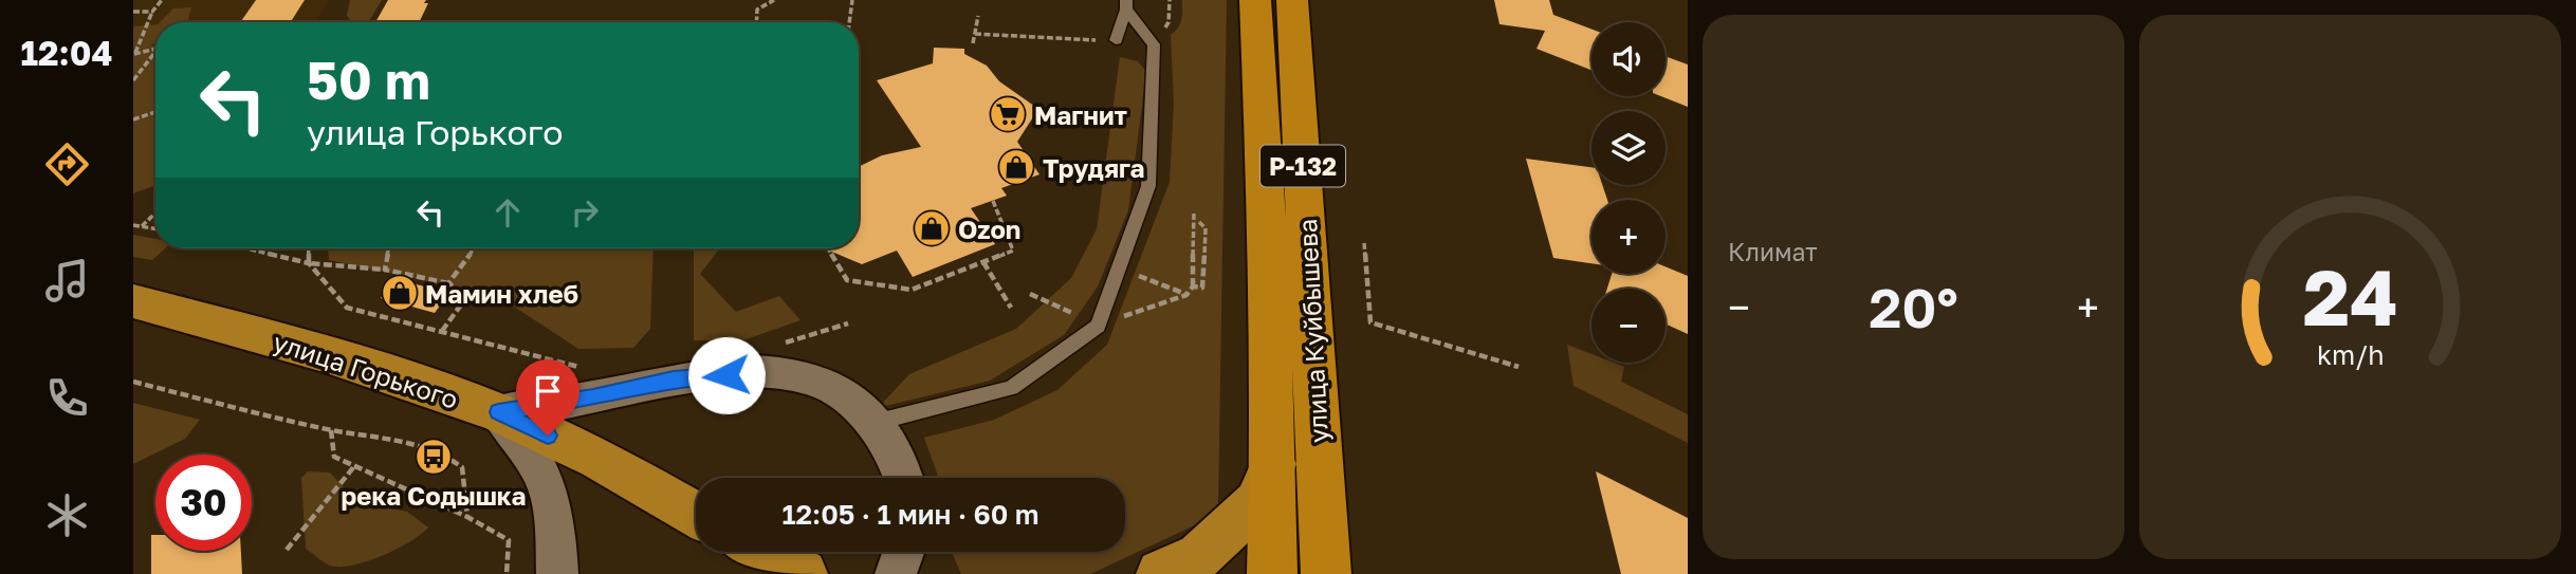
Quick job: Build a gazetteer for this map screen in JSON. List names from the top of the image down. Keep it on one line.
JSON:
{"streets":{"highway":["Р-132","улица Куйбышева"],"main road":["улица Горького"]},"places":{"supermarket":["Магнит"],"shop":["Трудяга","Ozon","Мамин хлеб"],"bus stop":["река Содышка"]},"page":{"tabs":"12:04","tile":"Климат","map_buttons":["+","−"],"turn":["50 m","улица Горького"],"heat":["−","20°","+"],"limit":"30","trip":"12:05 · 1 мин · 60 m","gauge":["24","km/h"]}}
